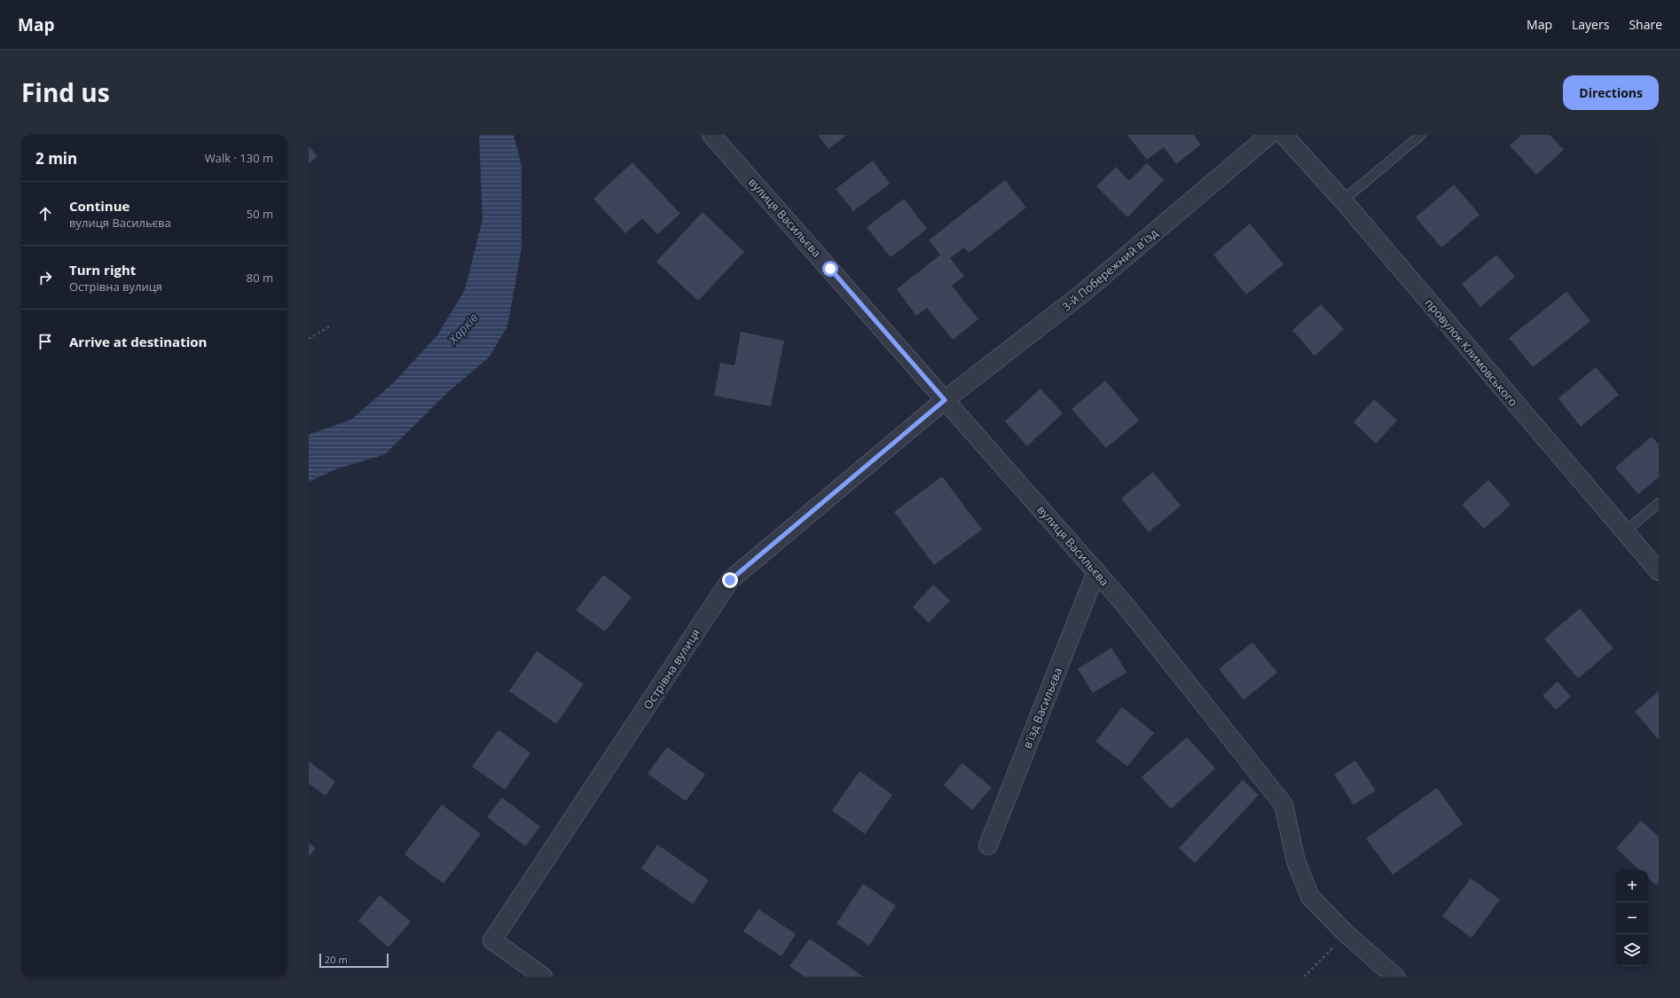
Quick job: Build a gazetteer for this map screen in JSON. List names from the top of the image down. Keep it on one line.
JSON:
{"streets":{"street":["вулиця Васильєва","3-й Побережний в'їзд","провулок Климовського","Острівна вулиця","в'їзд Васильєва"]},"crossings":[["вулиця Васильєва","3-й Побережний в'їзд"],["вулиця Васильєва","Острівна вулиця"],["вулиця Васильєва","в'їзд Васильєва"],["3-й Побережний в'їзд","Острівна вулиця"]],"water":["Харків"],"scale_bar":"20 m","page":{"header":"Map","nav":["Map","Layers","Share"],"title":"Find us","buttons":"Directions","heading":["2 min","Walk · 130 m"],"list":[["Continue","вулиця Васильєва","50 m"],["Turn right","Острівна вулиця","80 m"],"Arrive at destination"],"map_buttons":["+","−"],"scale":"20 m"}}
